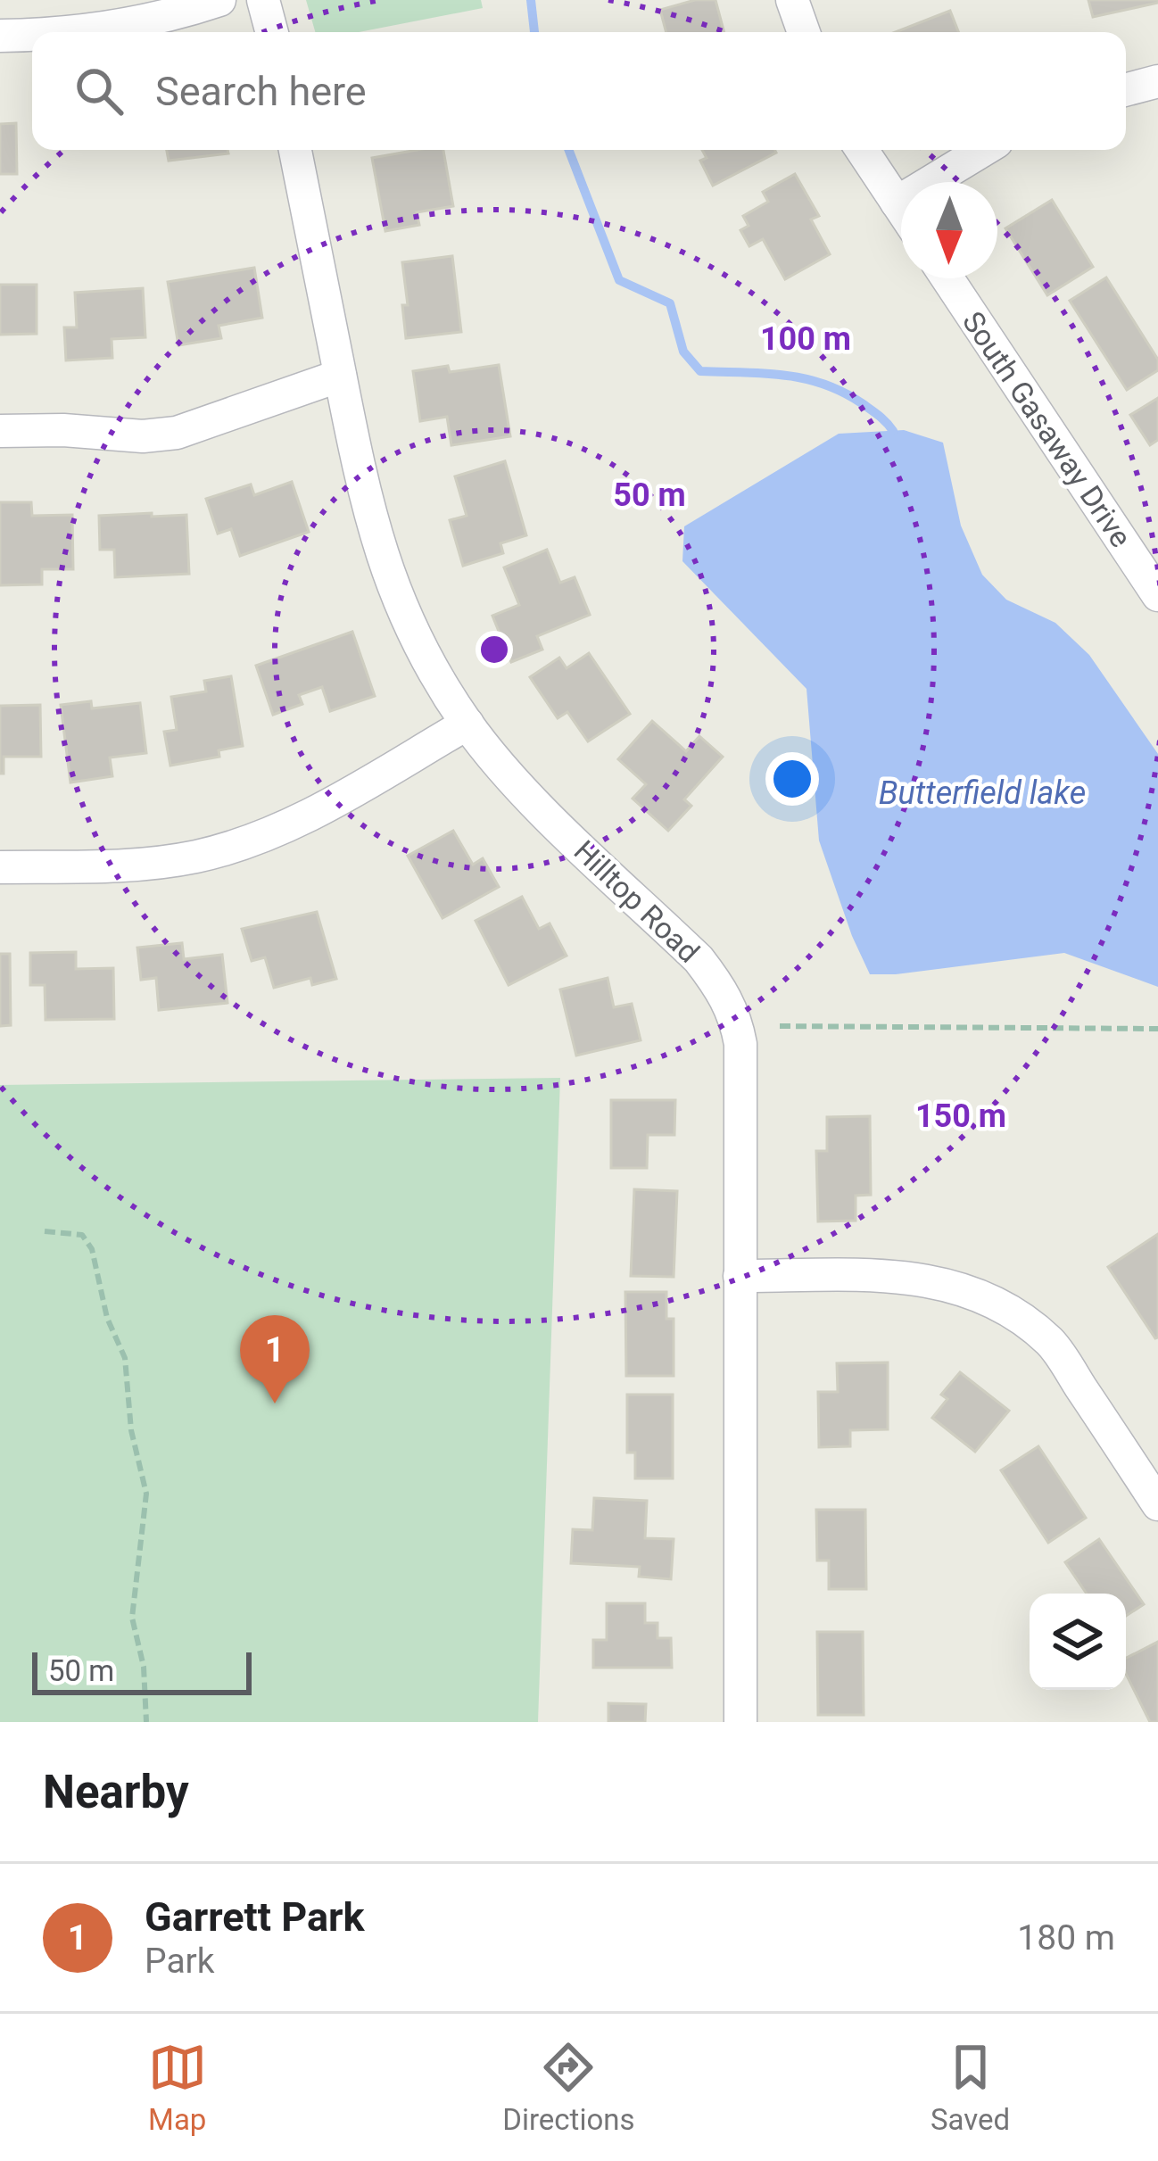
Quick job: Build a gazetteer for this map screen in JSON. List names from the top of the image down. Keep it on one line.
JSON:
{"streets":{"street":["South Gasaway Drive","Hilltop Road"]},"water":["Butterfield lake"],"scale_bar":"50 m","north":"bottom","page":{"search":"Search here","pins":"1","scale":"50 m","heading":"Nearby","list":[{"mark":"1","name":"Garrett Park","note":"Park","value":"180 m"}],"nav":["Map","Directions","Saved"]},"rings":["100 m","50 m","150 m"]}
